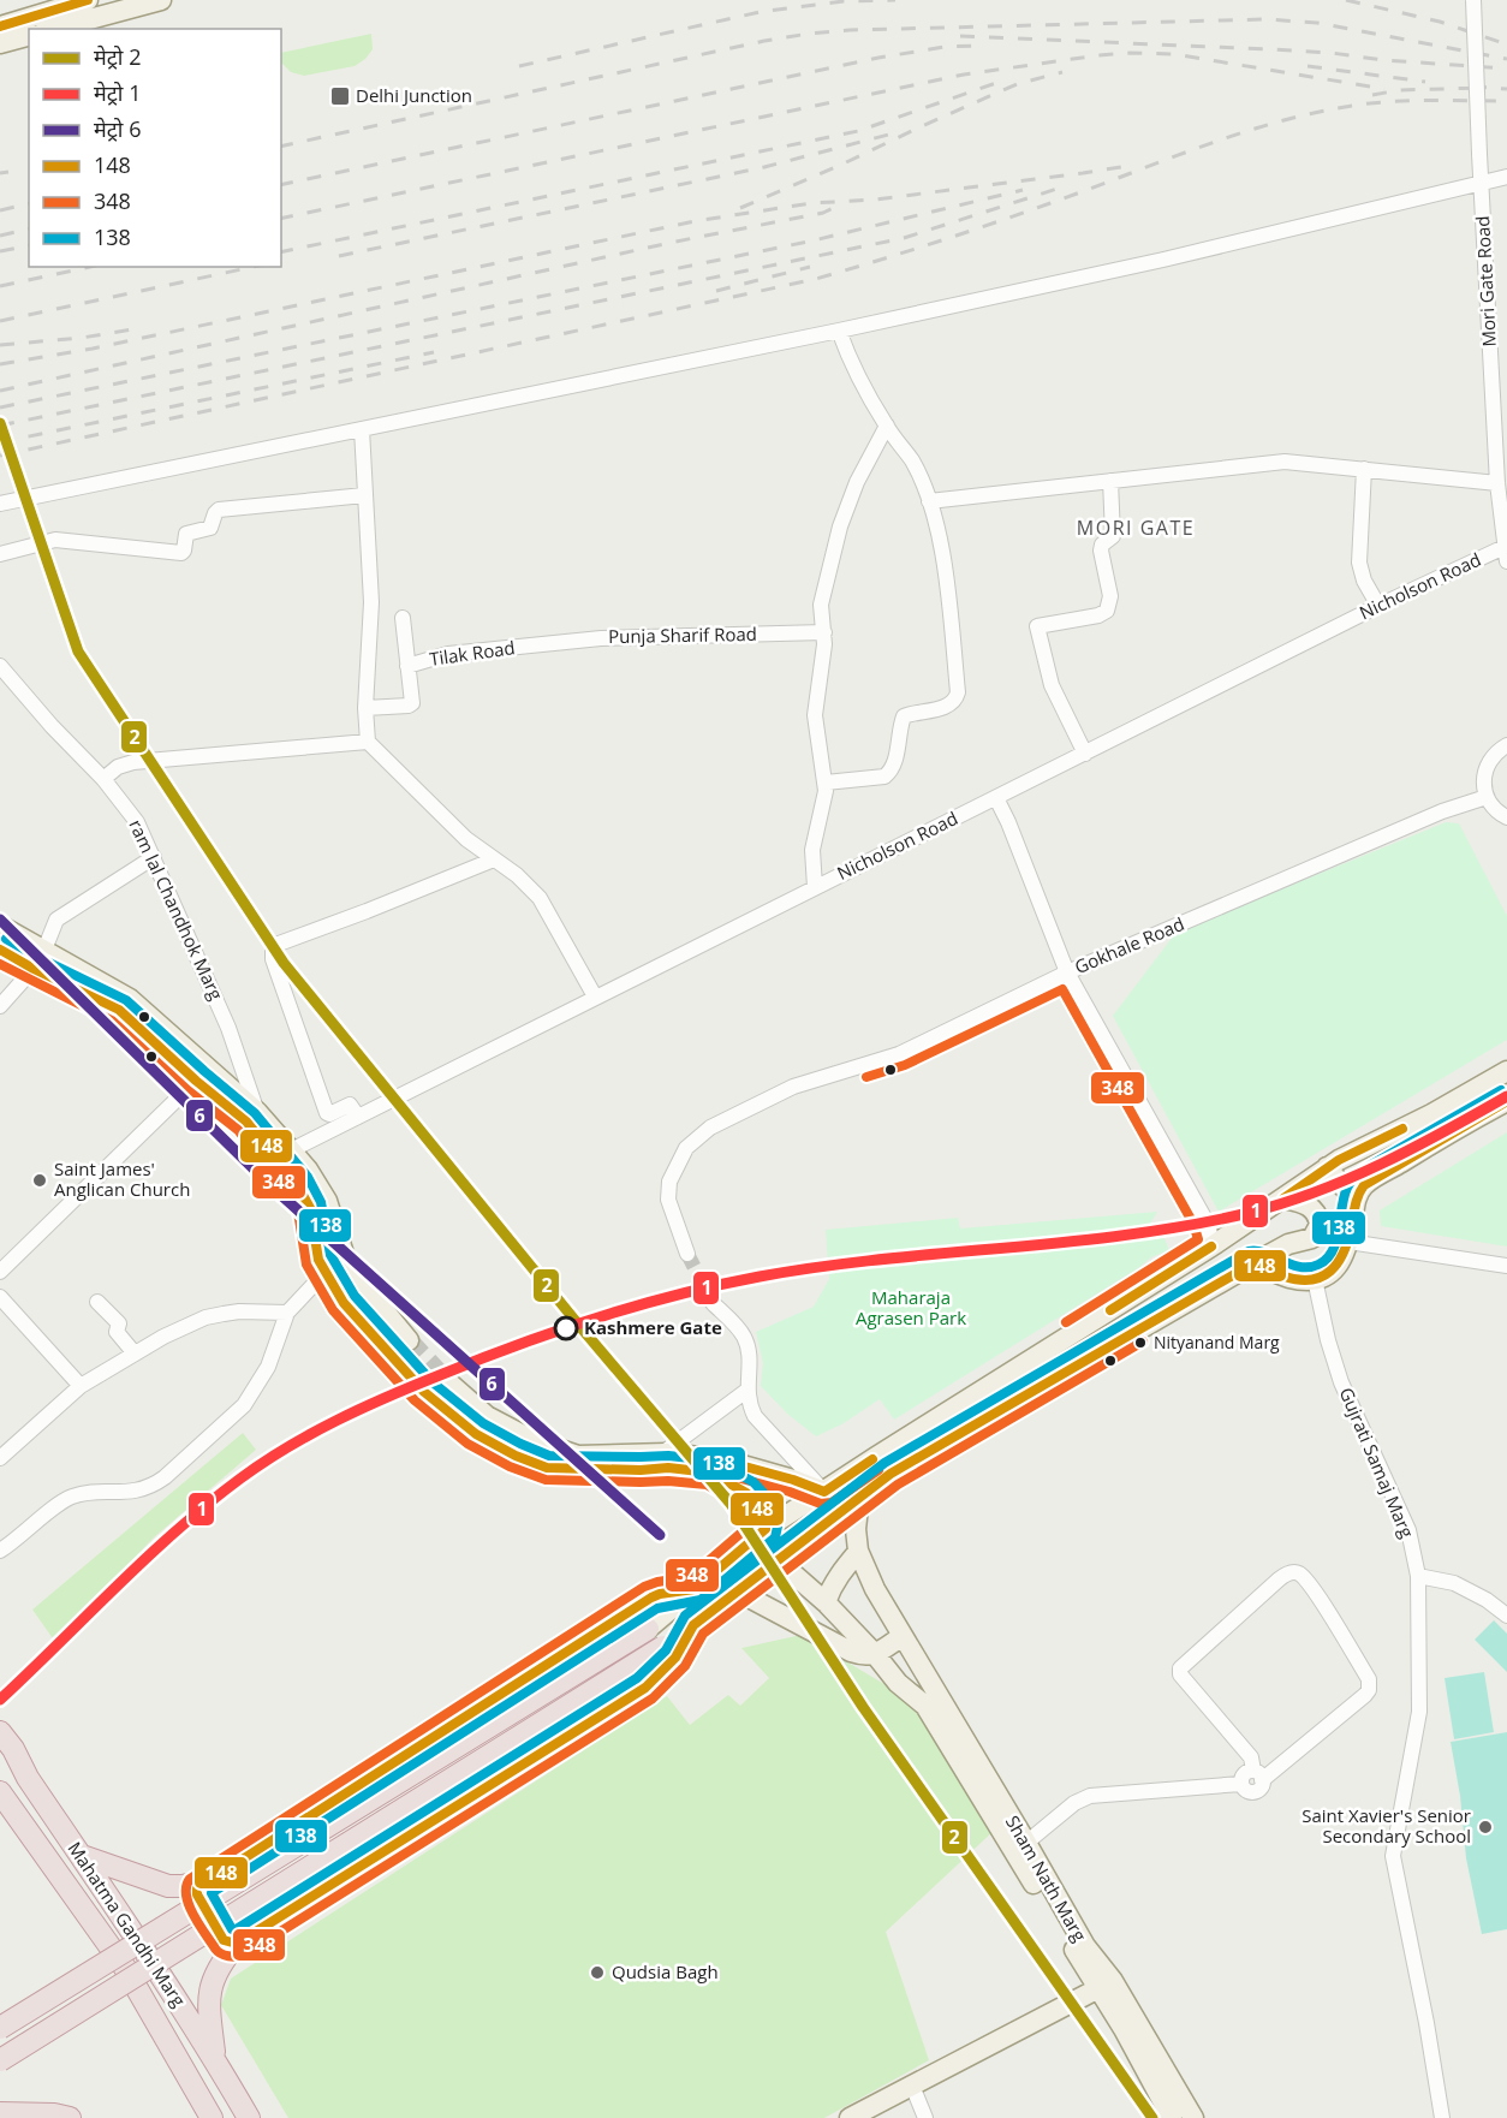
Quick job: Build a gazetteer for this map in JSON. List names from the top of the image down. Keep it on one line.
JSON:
{"streets":{"highway":["Mahatma Gandhi Marg"],"main road":["Sham Nath Marg"],"street":["Mori Gate Road","Nicholson Road","Punja Sharif Road","Tilak Road","ram lal Chandhok Marg","Gokhale Road","Gujrati Samaj Marg"]},"crossings":[["Mori Gate Road","Nicholson Road"],["Punja Sharif Road","Tilak Road"]],"districts":["MORI GATE"],"parks":["Maharaja Agrasen Park"],"places":{"transit":["Delhi Junction"],"other":["Saint James' Anglican Church","Kashmere Gate","Nityanand Marg","Saint Xavier's Senior Secondary School","Qudsia Bagh"]},"lines":["transit line 148","metro line 2","metro line 6","transit line 138","transit line 348","metro line 1"],"legend":["मेट्रो 2","मेट्रो 1","मेट्रो 6","148","348","138"]}
